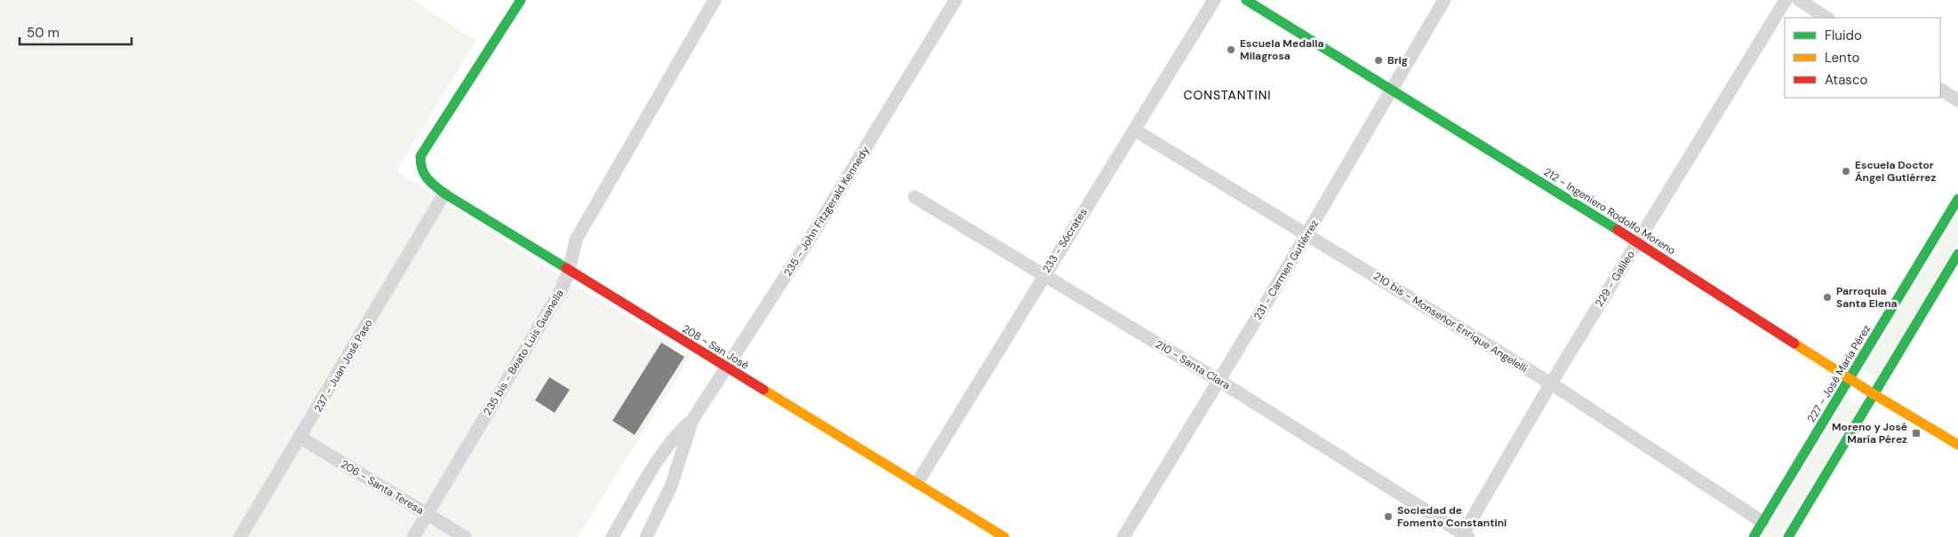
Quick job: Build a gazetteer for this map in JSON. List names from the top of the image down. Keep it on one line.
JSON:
{"streets":{"street":["235 - John Fitzgerald Kennedy","212 - Ingeniero Rodolfo Moreno","233 - Sócrates","231 - Carmen Gutiérrez","229 - Galileo","210 bis - Monseñor Enrique Angelelli","208 - San José","235 bis - Beato Luis Guanella","210 - Santa Clara","237 - Juan José Paso","227 - José María Pérez","206 - Santa Teresa"]},"crossings":[["235 - John Fitzgerald Kennedy","208 - San José"],["212 - Ingeniero Rodolfo Moreno","231 - Carmen Gutiérrez"],["212 - Ingeniero Rodolfo Moreno","229 - Galileo"],["212 - Ingeniero Rodolfo Moreno","227 - José María Pérez"],["233 - Sócrates","210 bis - Monseñor Enrique Angelelli"],["233 - Sócrates","208 - San José"],["233 - Sócrates","210 - Santa Clara"],["231 - Carmen Gutiérrez","210 bis - Monseñor Enrique Angelelli"],["231 - Carmen Gutiérrez","210 - Santa Clara"],["229 - Galileo","210 bis - Monseñor Enrique Angelelli"],["229 - Galileo","210 - Santa Clara"],["210 bis - Monseñor Enrique Angelelli","227 - José María Pérez"],["208 - San José","235 bis - Beato Luis Guanella"],["208 - San José","237 - Juan José Paso"],["235 bis - Beato Luis Guanella","206 - Santa Teresa"],["237 - Juan José Paso","206 - Santa Teresa"]],"districts":["CONSTANTINI"],"places":{"other":["Escuela Medalla Milagrosa","Brig","Escuela Doctor Ángel Gutiérrez","Parroquia Santa Elena","Sociedad de Fomento Constantini"],"transit":["Moreno y José María Pérez"]},"legend":["Fluido","Lento","Atasco"],"scale_bar":"50 m"}
